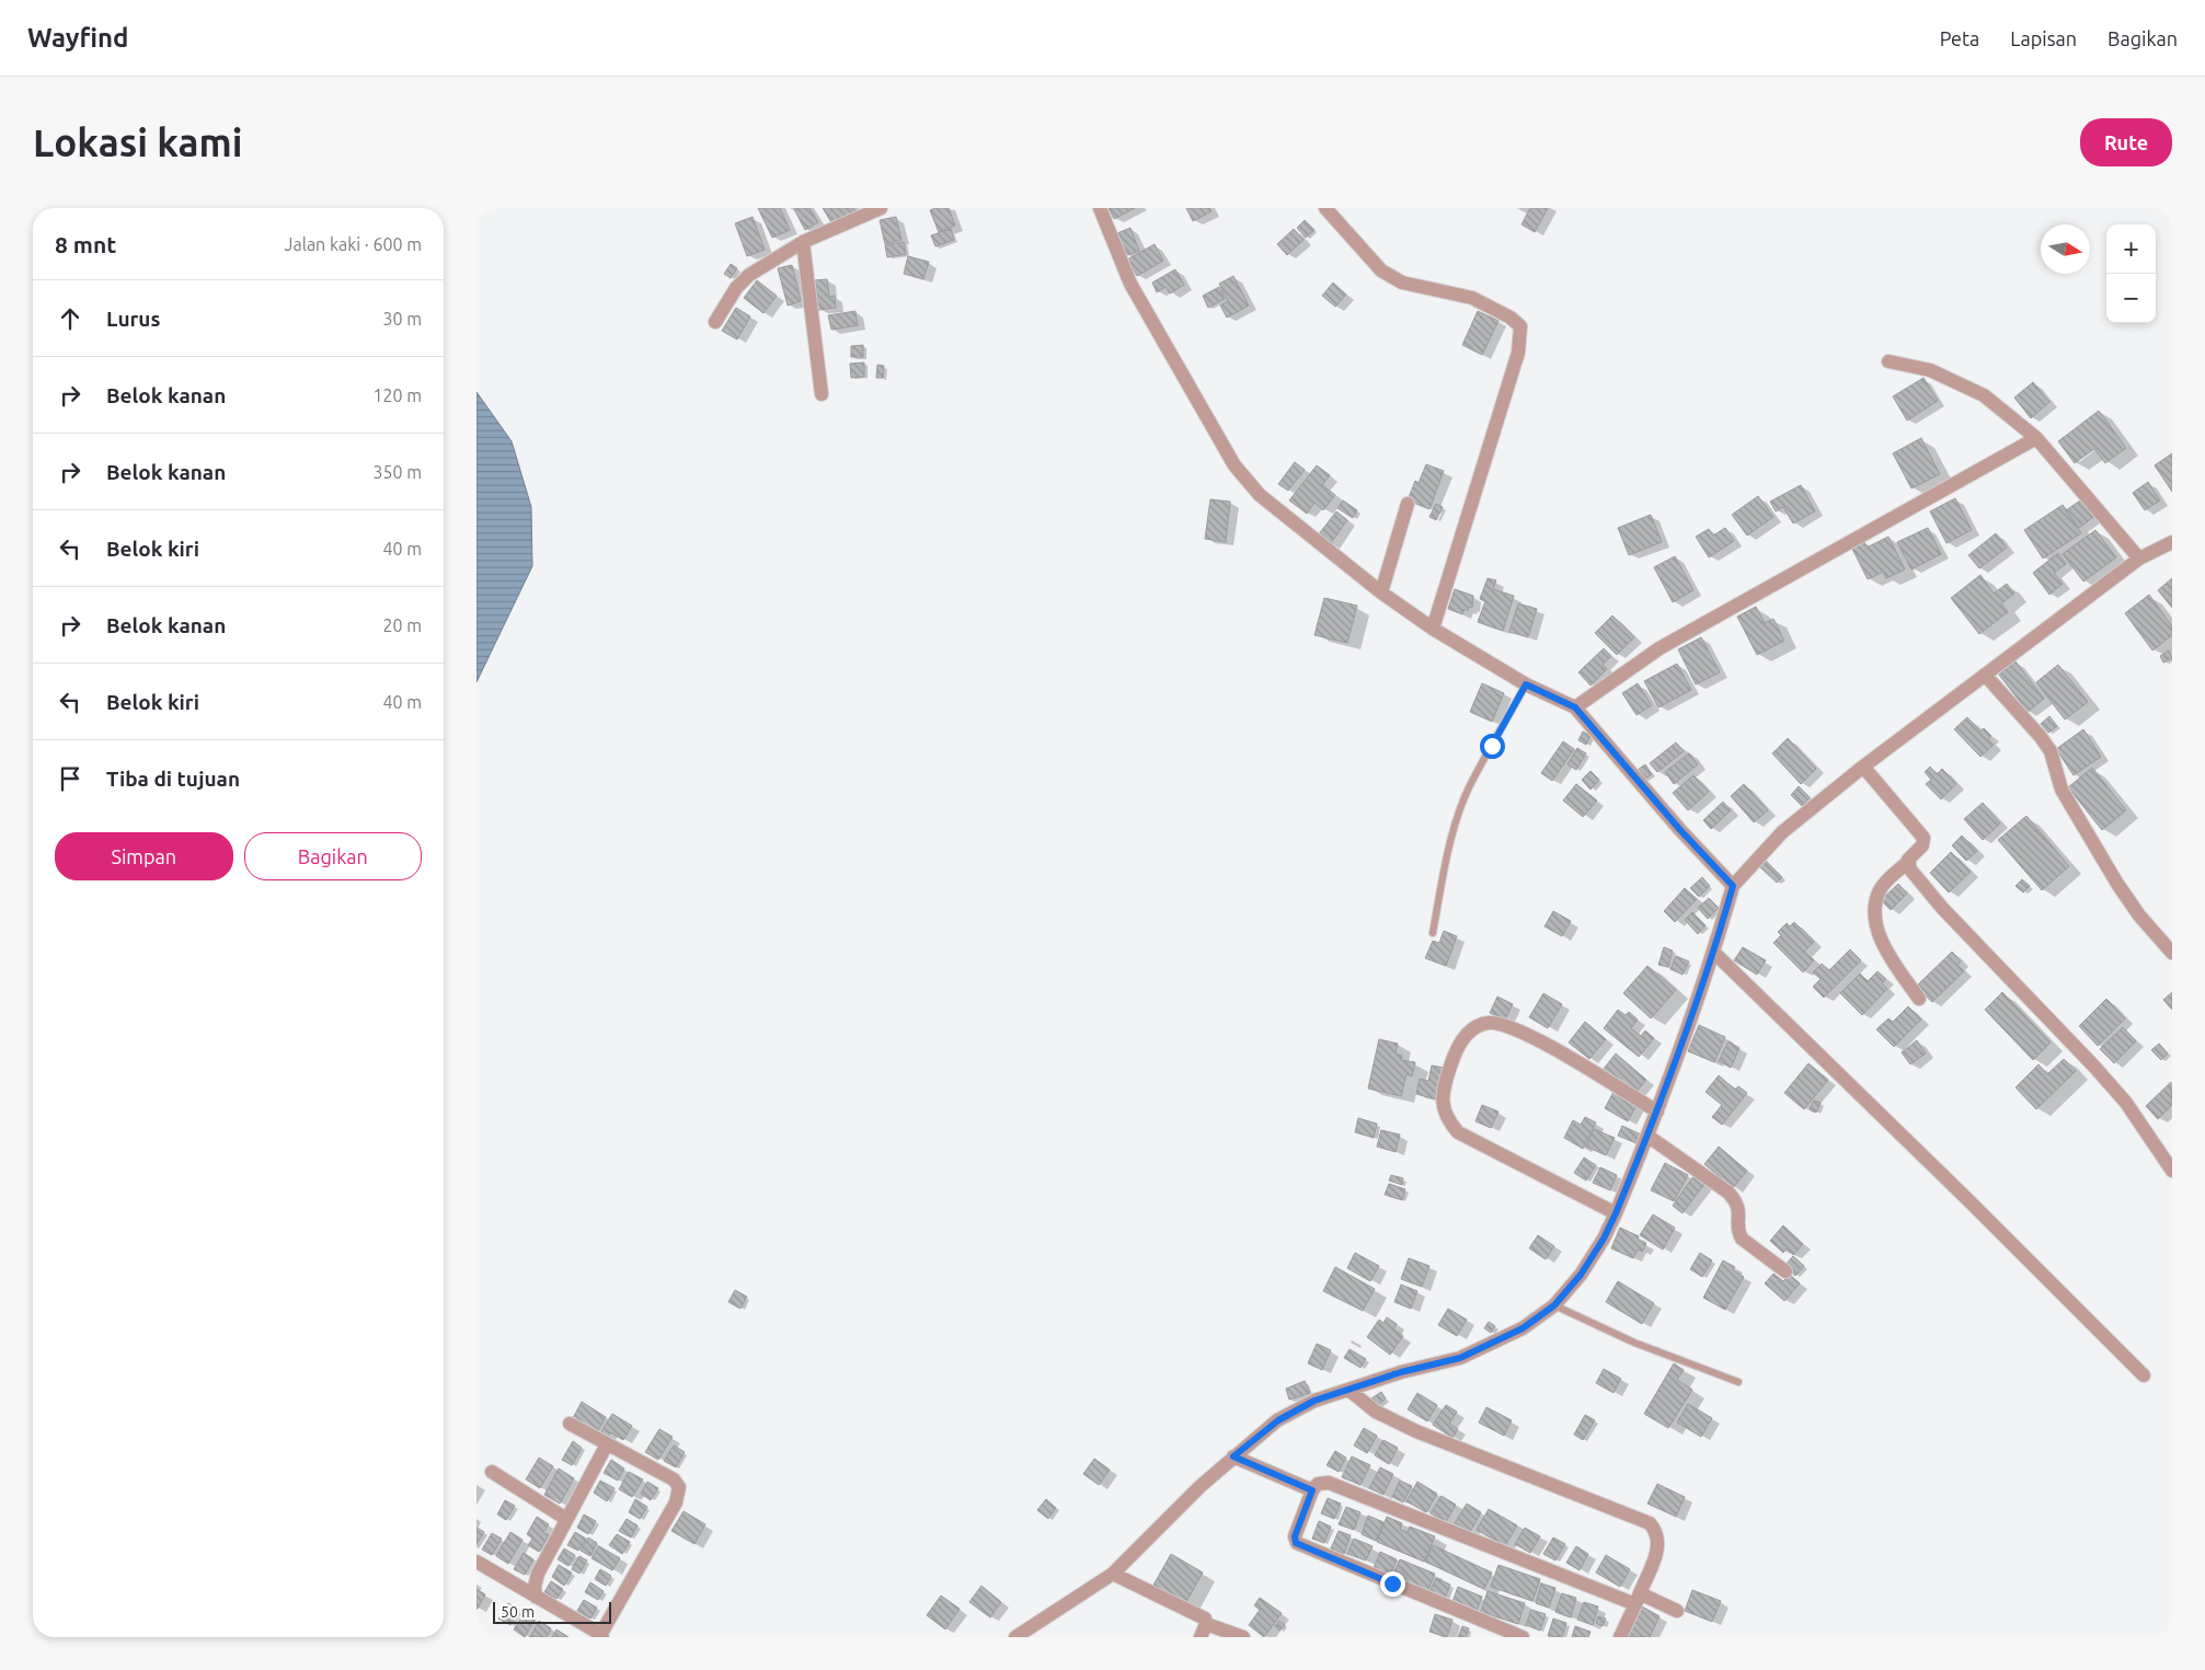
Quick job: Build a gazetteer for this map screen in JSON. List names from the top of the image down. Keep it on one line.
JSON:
{"scale_bar":"50 m","north":"right","page":{"header":"Wayfind","nav":["Peta","Lapisan","Bagikan"],"buttons":["Rute",["Simpan","Bagikan"]],"title":"Lokasi kami","heading":["8 mnt","Jalan kaki · 600 m"],"map_buttons":["+","−"],"list":[["Lurus","30 m"],["Belok kanan","120 m"],["Belok kanan","350 m"],["Belok kiri","40 m"],["Belok kanan","20 m"],["Belok kiri","40 m"],"Tiba di tujuan"],"scale":"50 m"}}
